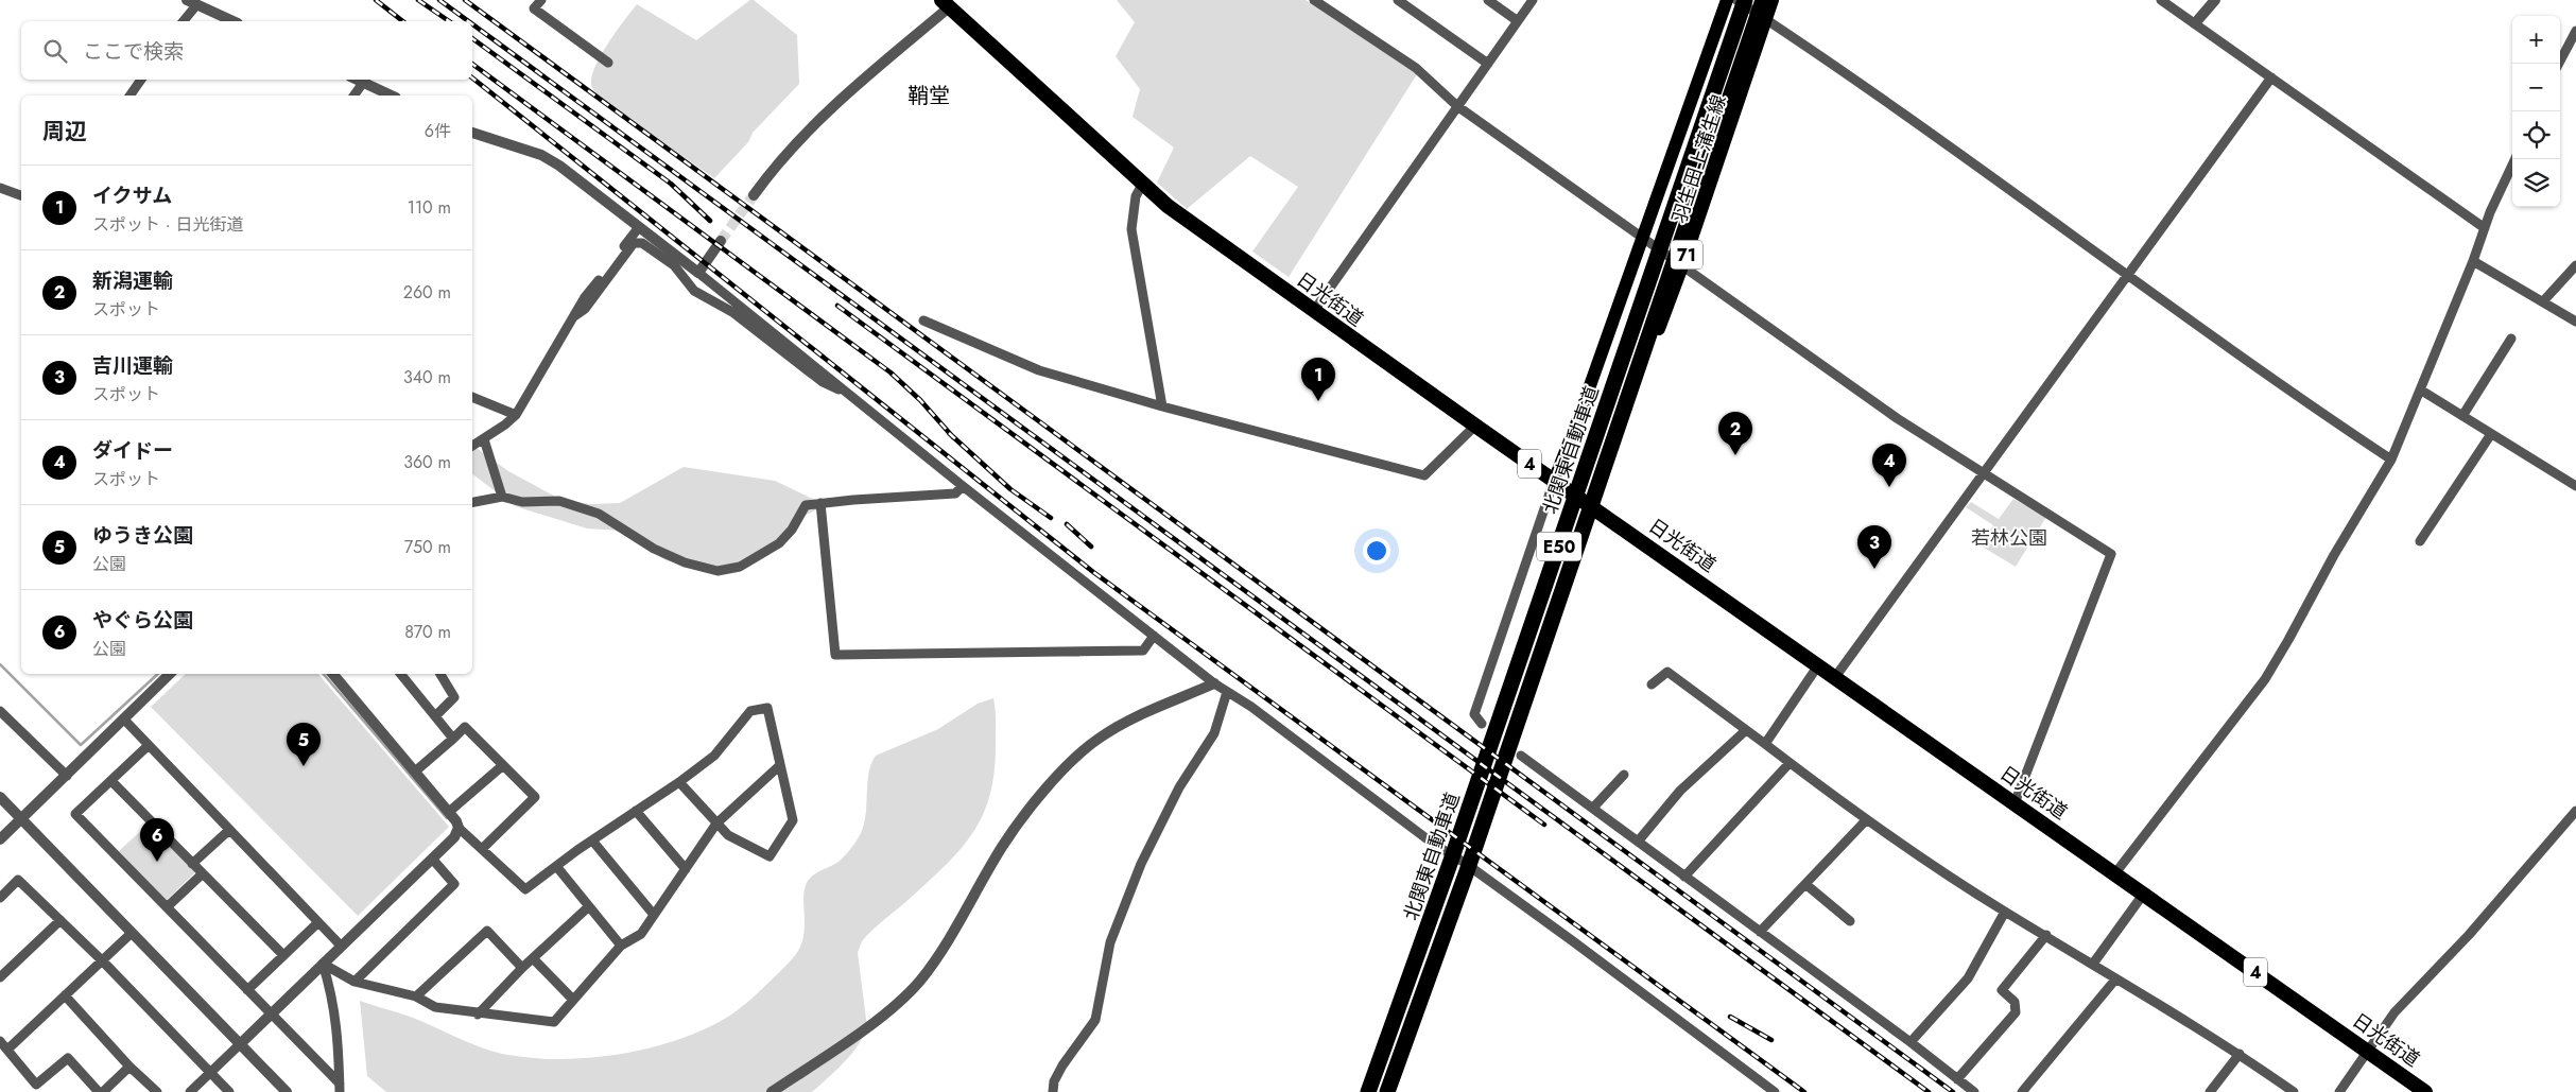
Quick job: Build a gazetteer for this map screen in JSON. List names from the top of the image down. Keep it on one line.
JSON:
{"streets":{"highway":["日光街道","北関東自動車道","4","E50"],"main road":["羽生田上蒲生線","71"]},"crossings":[["羽生田上蒲生線","日光街道"]],"districts":["鞘堂"],"parks":["若林公園"],"page":{"map_buttons":["+","−"],"search":"ここで検索","heading":["周辺","6件"],"list":[{"mark":"1","name":"イクサム","note":"スポット · 日光街道","value":"110 m"},{"mark":"2","name":"新潟運輸","note":"スポット","value":"260 m"},{"mark":"3","name":"吉川運輸","note":"スポット","value":"340 m"},{"mark":"4","name":"ダイドー","note":"スポット","value":"360 m"},{"mark":"5","name":"ゆうき公園","note":"公園","value":"750 m"},{"mark":"6","name":"やぐら公園","note":"公園","value":"870 m"}],"pins":["1","2","4","3","5","6"]}}
